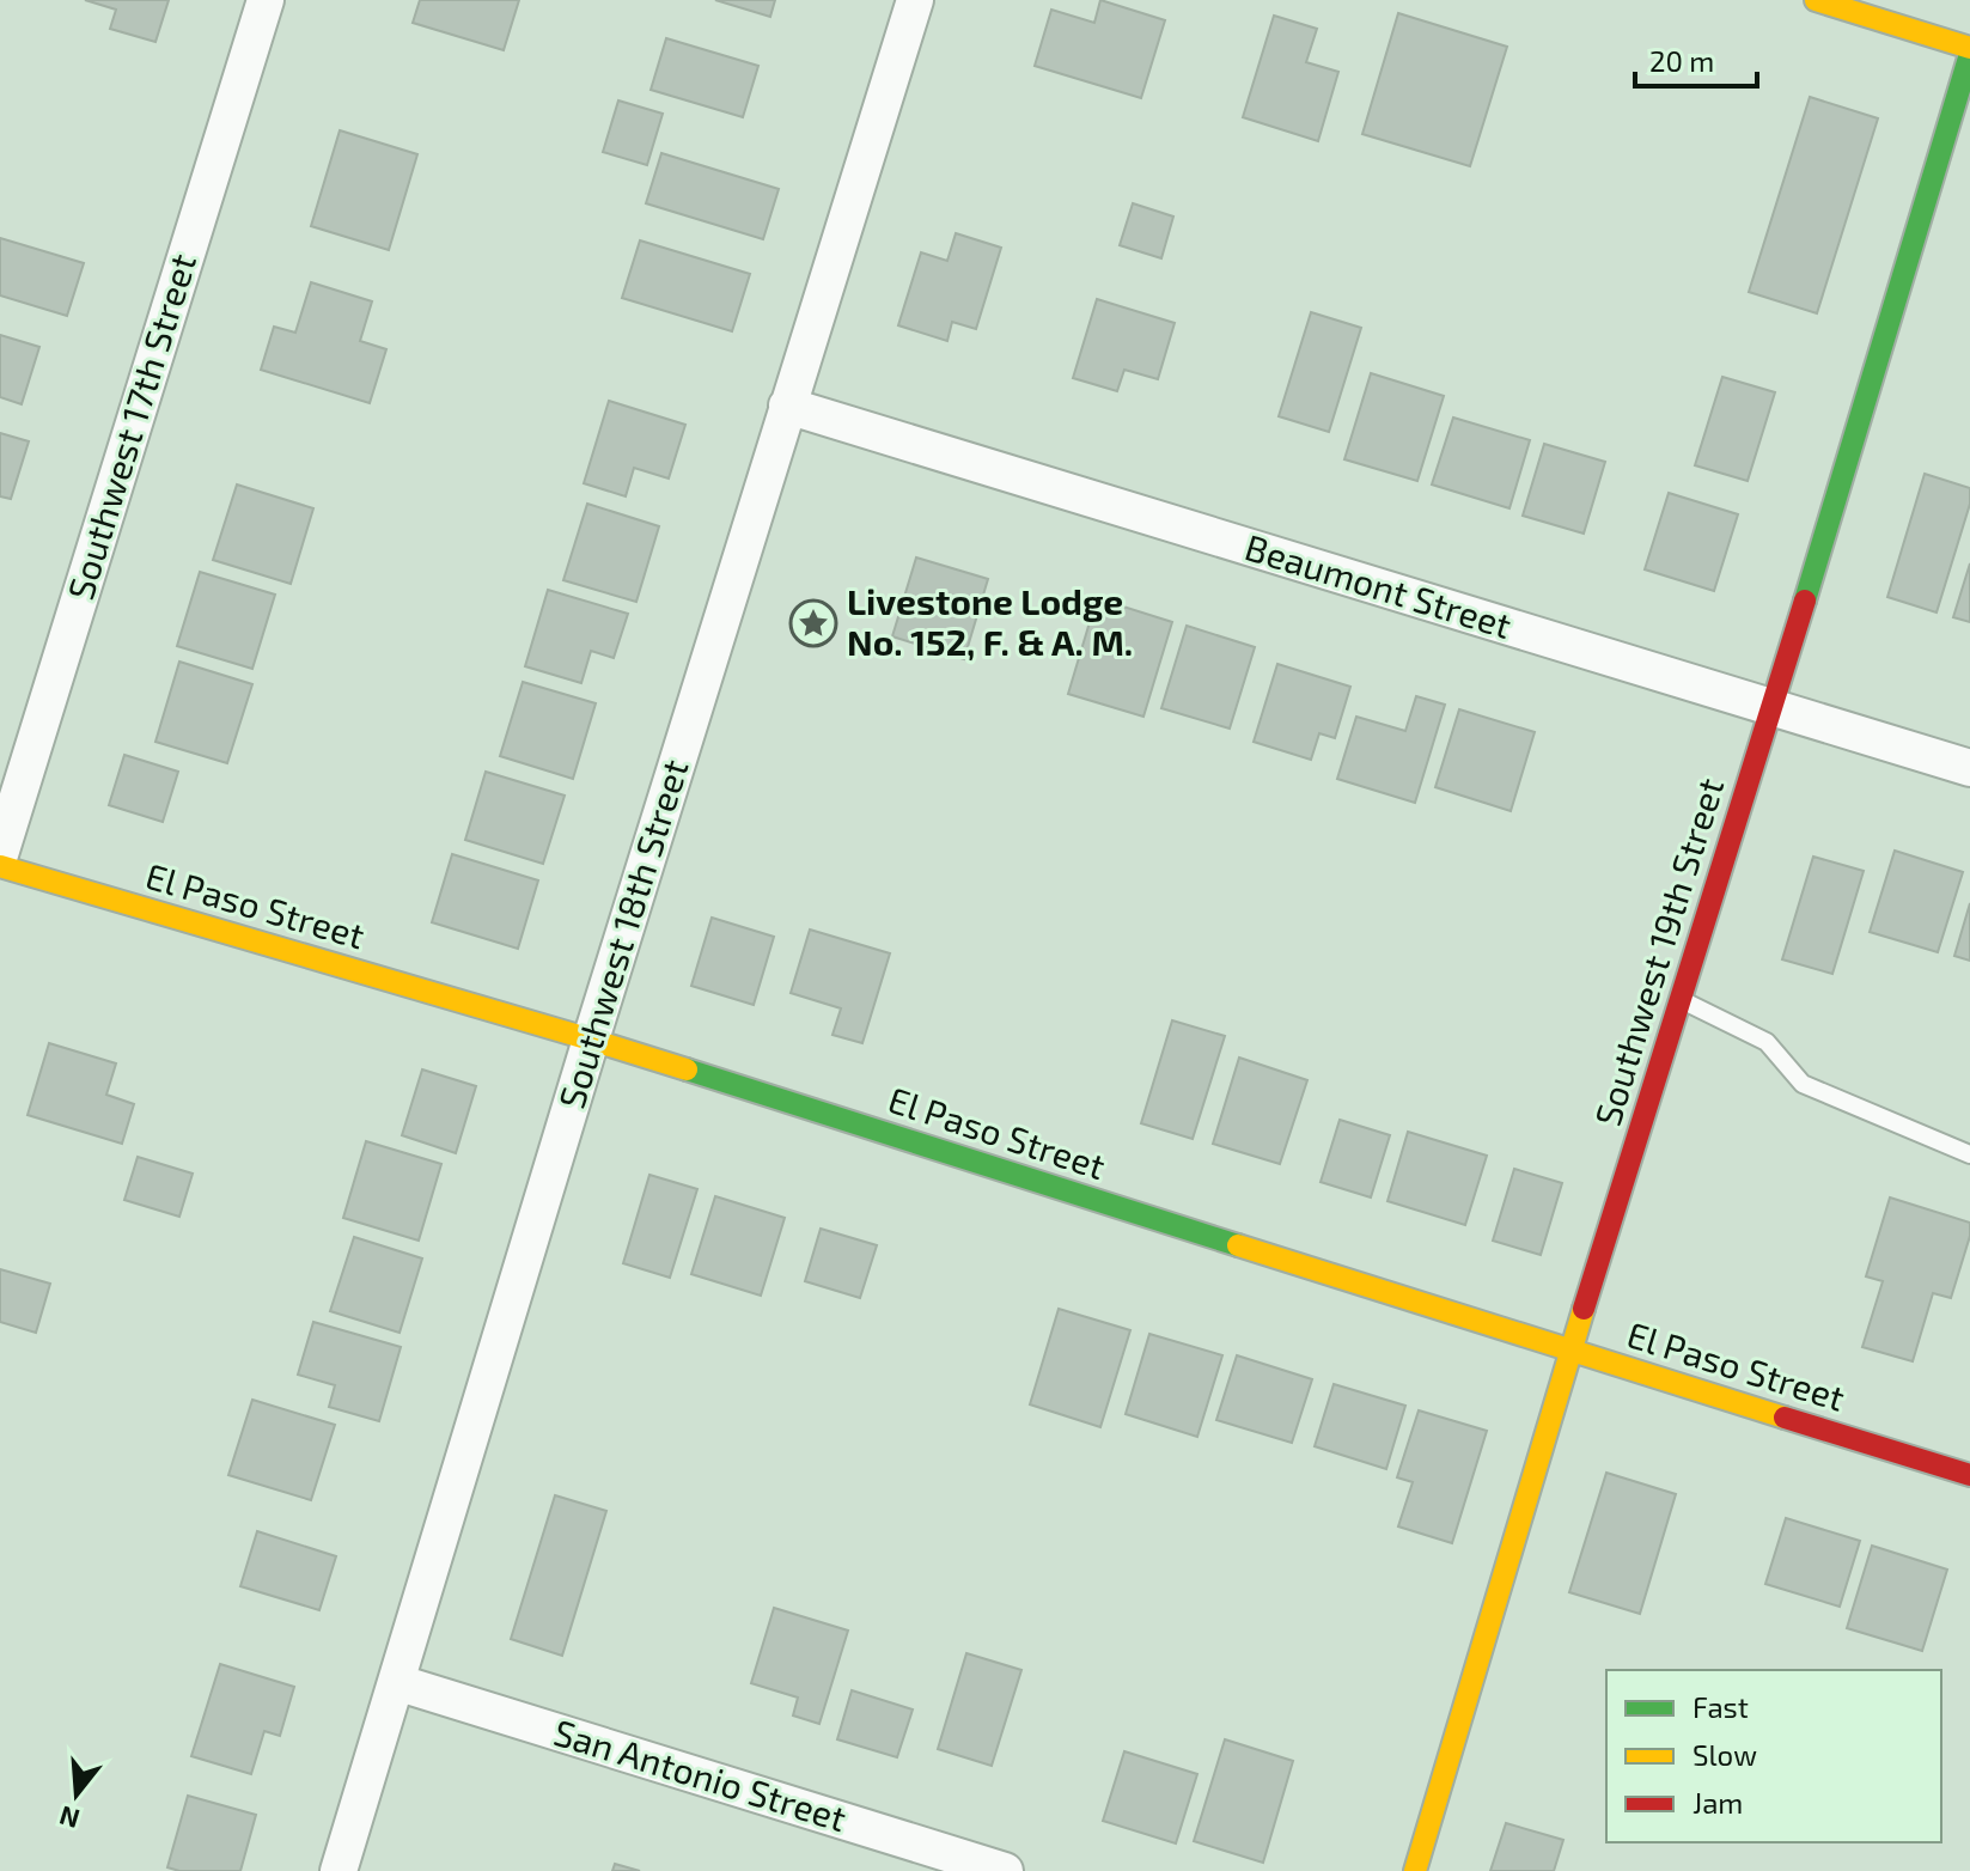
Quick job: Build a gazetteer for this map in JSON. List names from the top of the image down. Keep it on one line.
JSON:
{"streets":{"street":["Southwest 17th Street","Beaumont Street","El Paso Street","Southwest 18th Street","Southwest 19th Street","San Antonio Street"]},"crossings":[["Beaumont Street","Southwest 18th Street"],["Beaumont Street","Southwest 19th Street"],["El Paso Street","Southwest 18th Street"],["El Paso Street","Southwest 19th Street"],["Southwest 18th Street","San Antonio Street"]],"places":{"place":["Livestone Lodge No. 152, F. & A. M."]},"legend":["Fast","Slow","Jam"],"scale_bar":"20 m","north":"bottom"}
